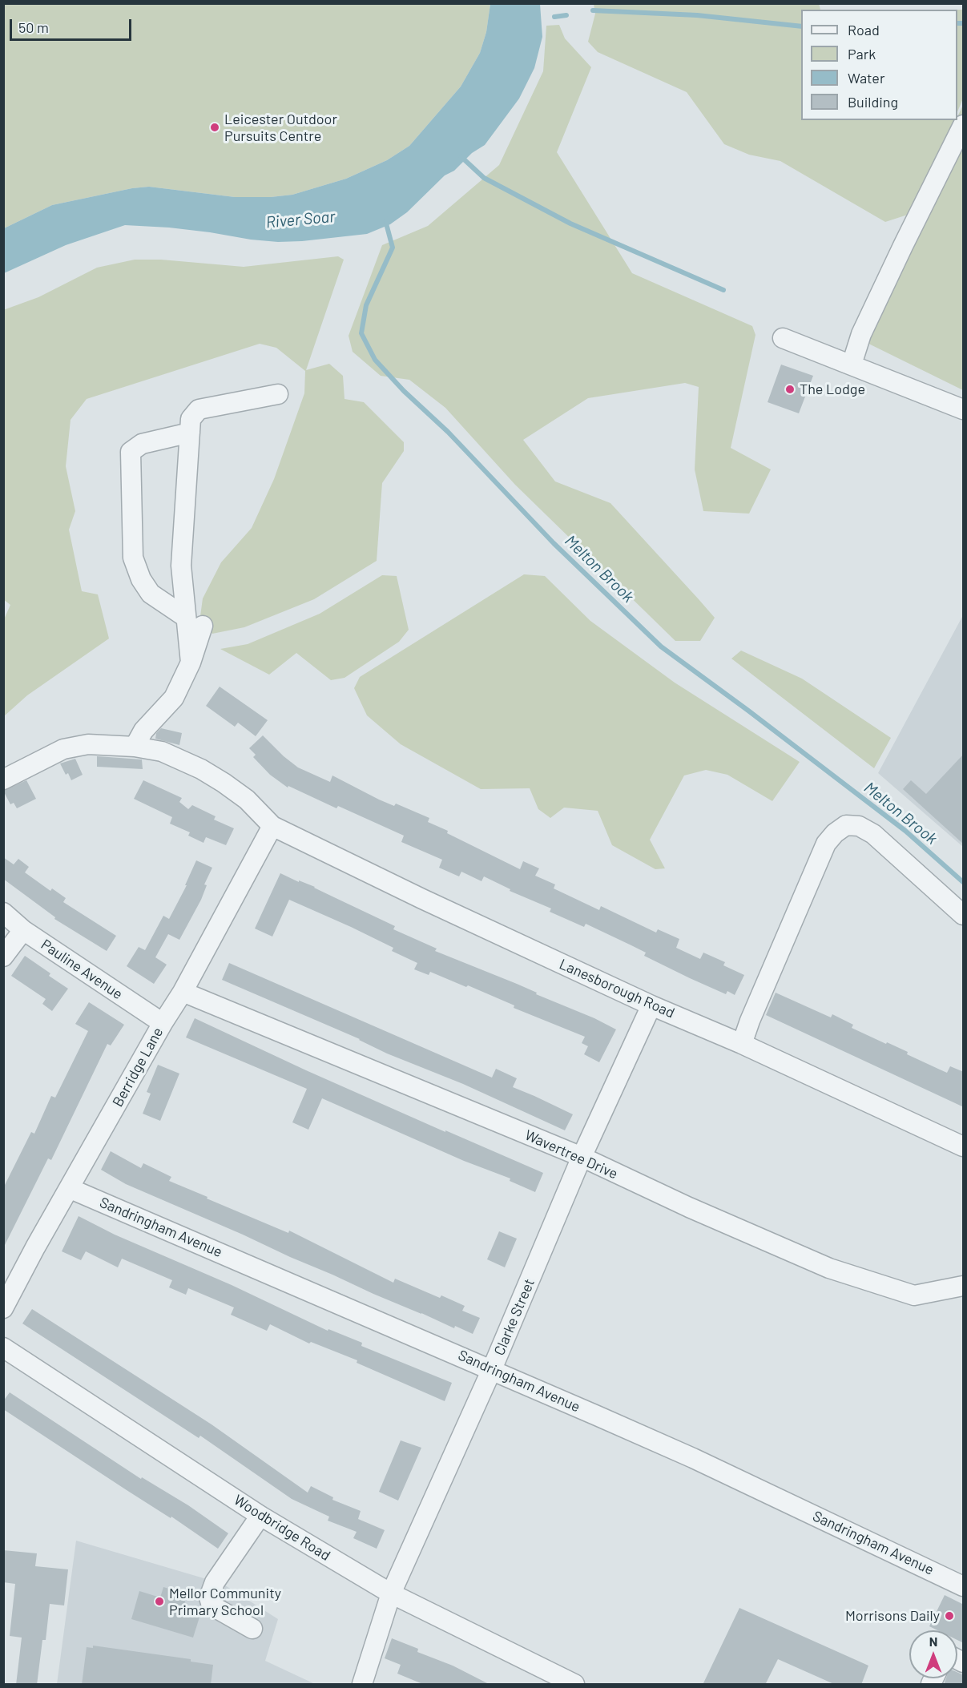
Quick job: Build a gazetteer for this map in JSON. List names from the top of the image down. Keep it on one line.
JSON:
{"streets":{"street":["Pauline Avenue","Lanesborough Road","Berridge Lane","Wavertree Drive","Sandringham Avenue","Clarke Street","Woodbridge Road"]},"crossings":[["Pauline Avenue","Berridge Lane"],["Lanesborough Road","Berridge Lane"],["Lanesborough Road","Clarke Street"],["Berridge Lane","Wavertree Drive"],["Berridge Lane","Sandringham Avenue"],["Wavertree Drive","Clarke Street"],["Sandringham Avenue","Clarke Street"],["Clarke Street","Woodbridge Road"]],"water":["River Soar","Melton Brook"],"places":["Leicester Outdoor Pursuits Centre","The Lodge","Mellor Community Primary School","Morrisons Daily"],"legend":["Road","Park","Water","Building"],"scale_bar":"50 m","north":"top"}
